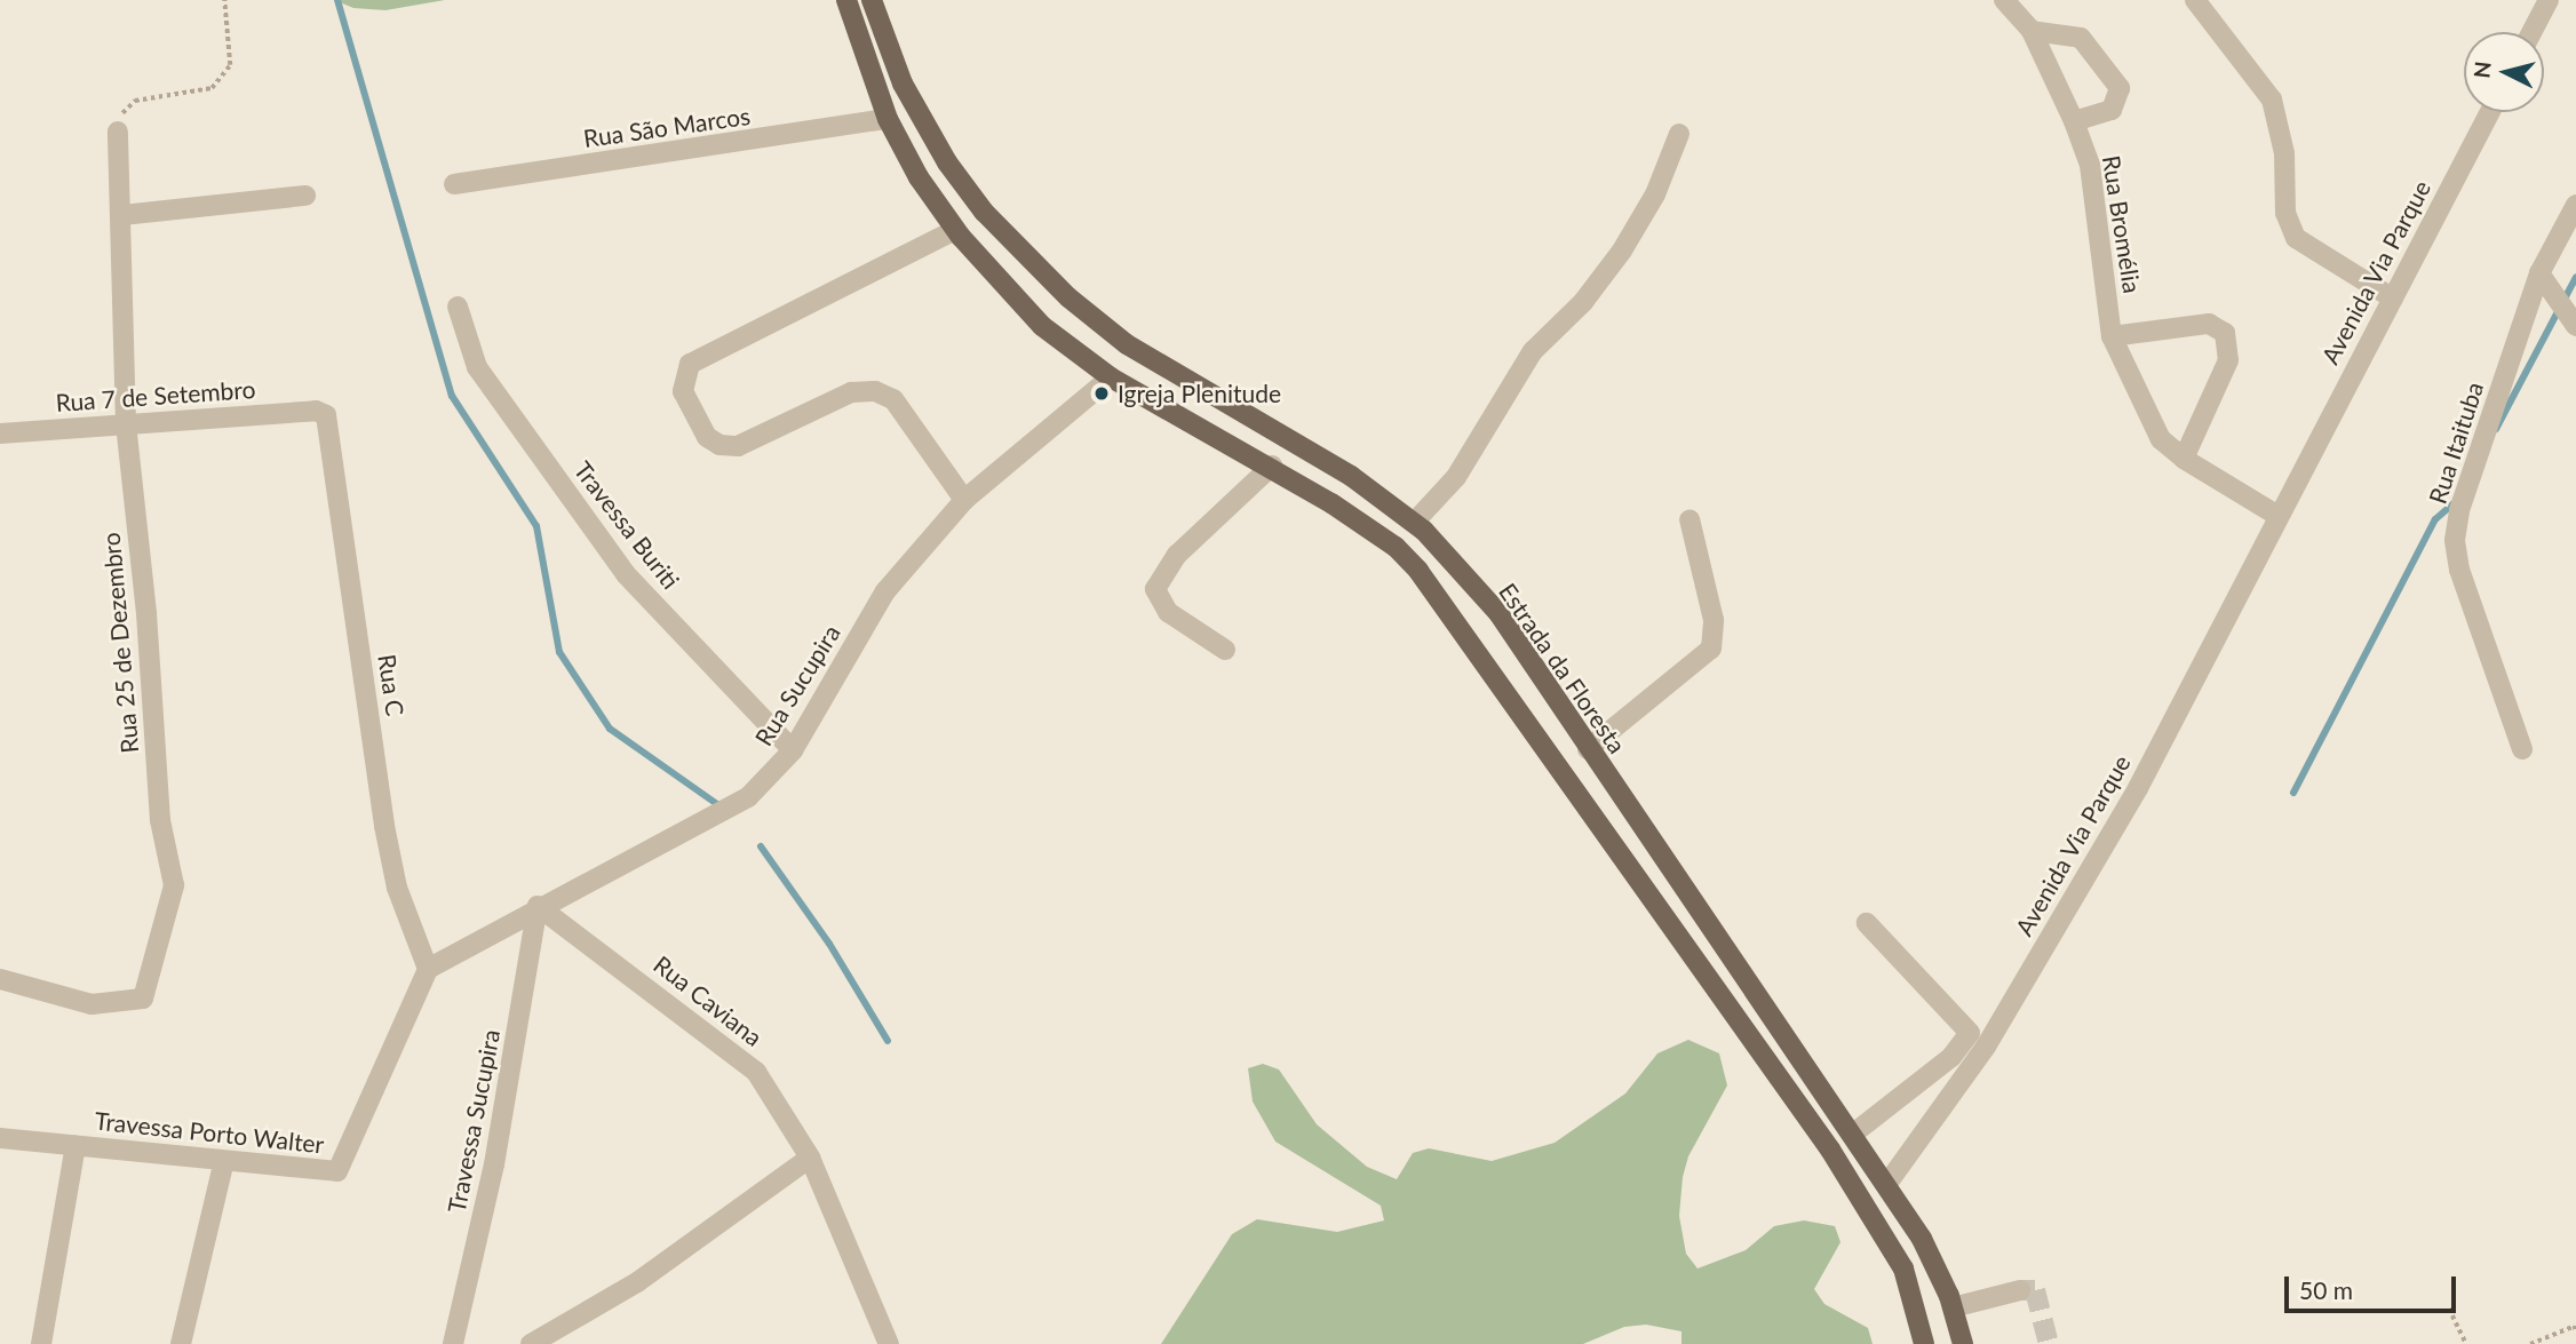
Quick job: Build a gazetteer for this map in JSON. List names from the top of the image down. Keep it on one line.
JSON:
{"streets":{"main road":["Estrada da Floresta"],"street":["Rua São Marcos","Rua Bromélia","Avenida Via Parque","Rua 7 de Setembro","Rua Itaituba","Travessa Buriti","Rua 25 de Dezembro","Rua C","Rua Sucupira","Rua Caviana","Travessa Sucupira","Travessa Porto Walter"]},"crossings":[["Avenida Via Parque","Estrada da Floresta"],["Rua 7 de Setembro","Rua 25 de Dezembro"],["Rua 7 de Setembro","Rua C"],["Travessa Buriti","Rua Sucupira"],["Rua C","Rua Sucupira"],["Rua C","Travessa Porto Walter"],["Rua Sucupira","Rua Caviana"],["Rua Sucupira","Travessa Sucupira"],["Rua Sucupira","Travessa Porto Walter"],["Rua Caviana","Travessa Sucupira"]],"places":["Igreja Plenitude"],"scale_bar":"50 m","north":"left"}
